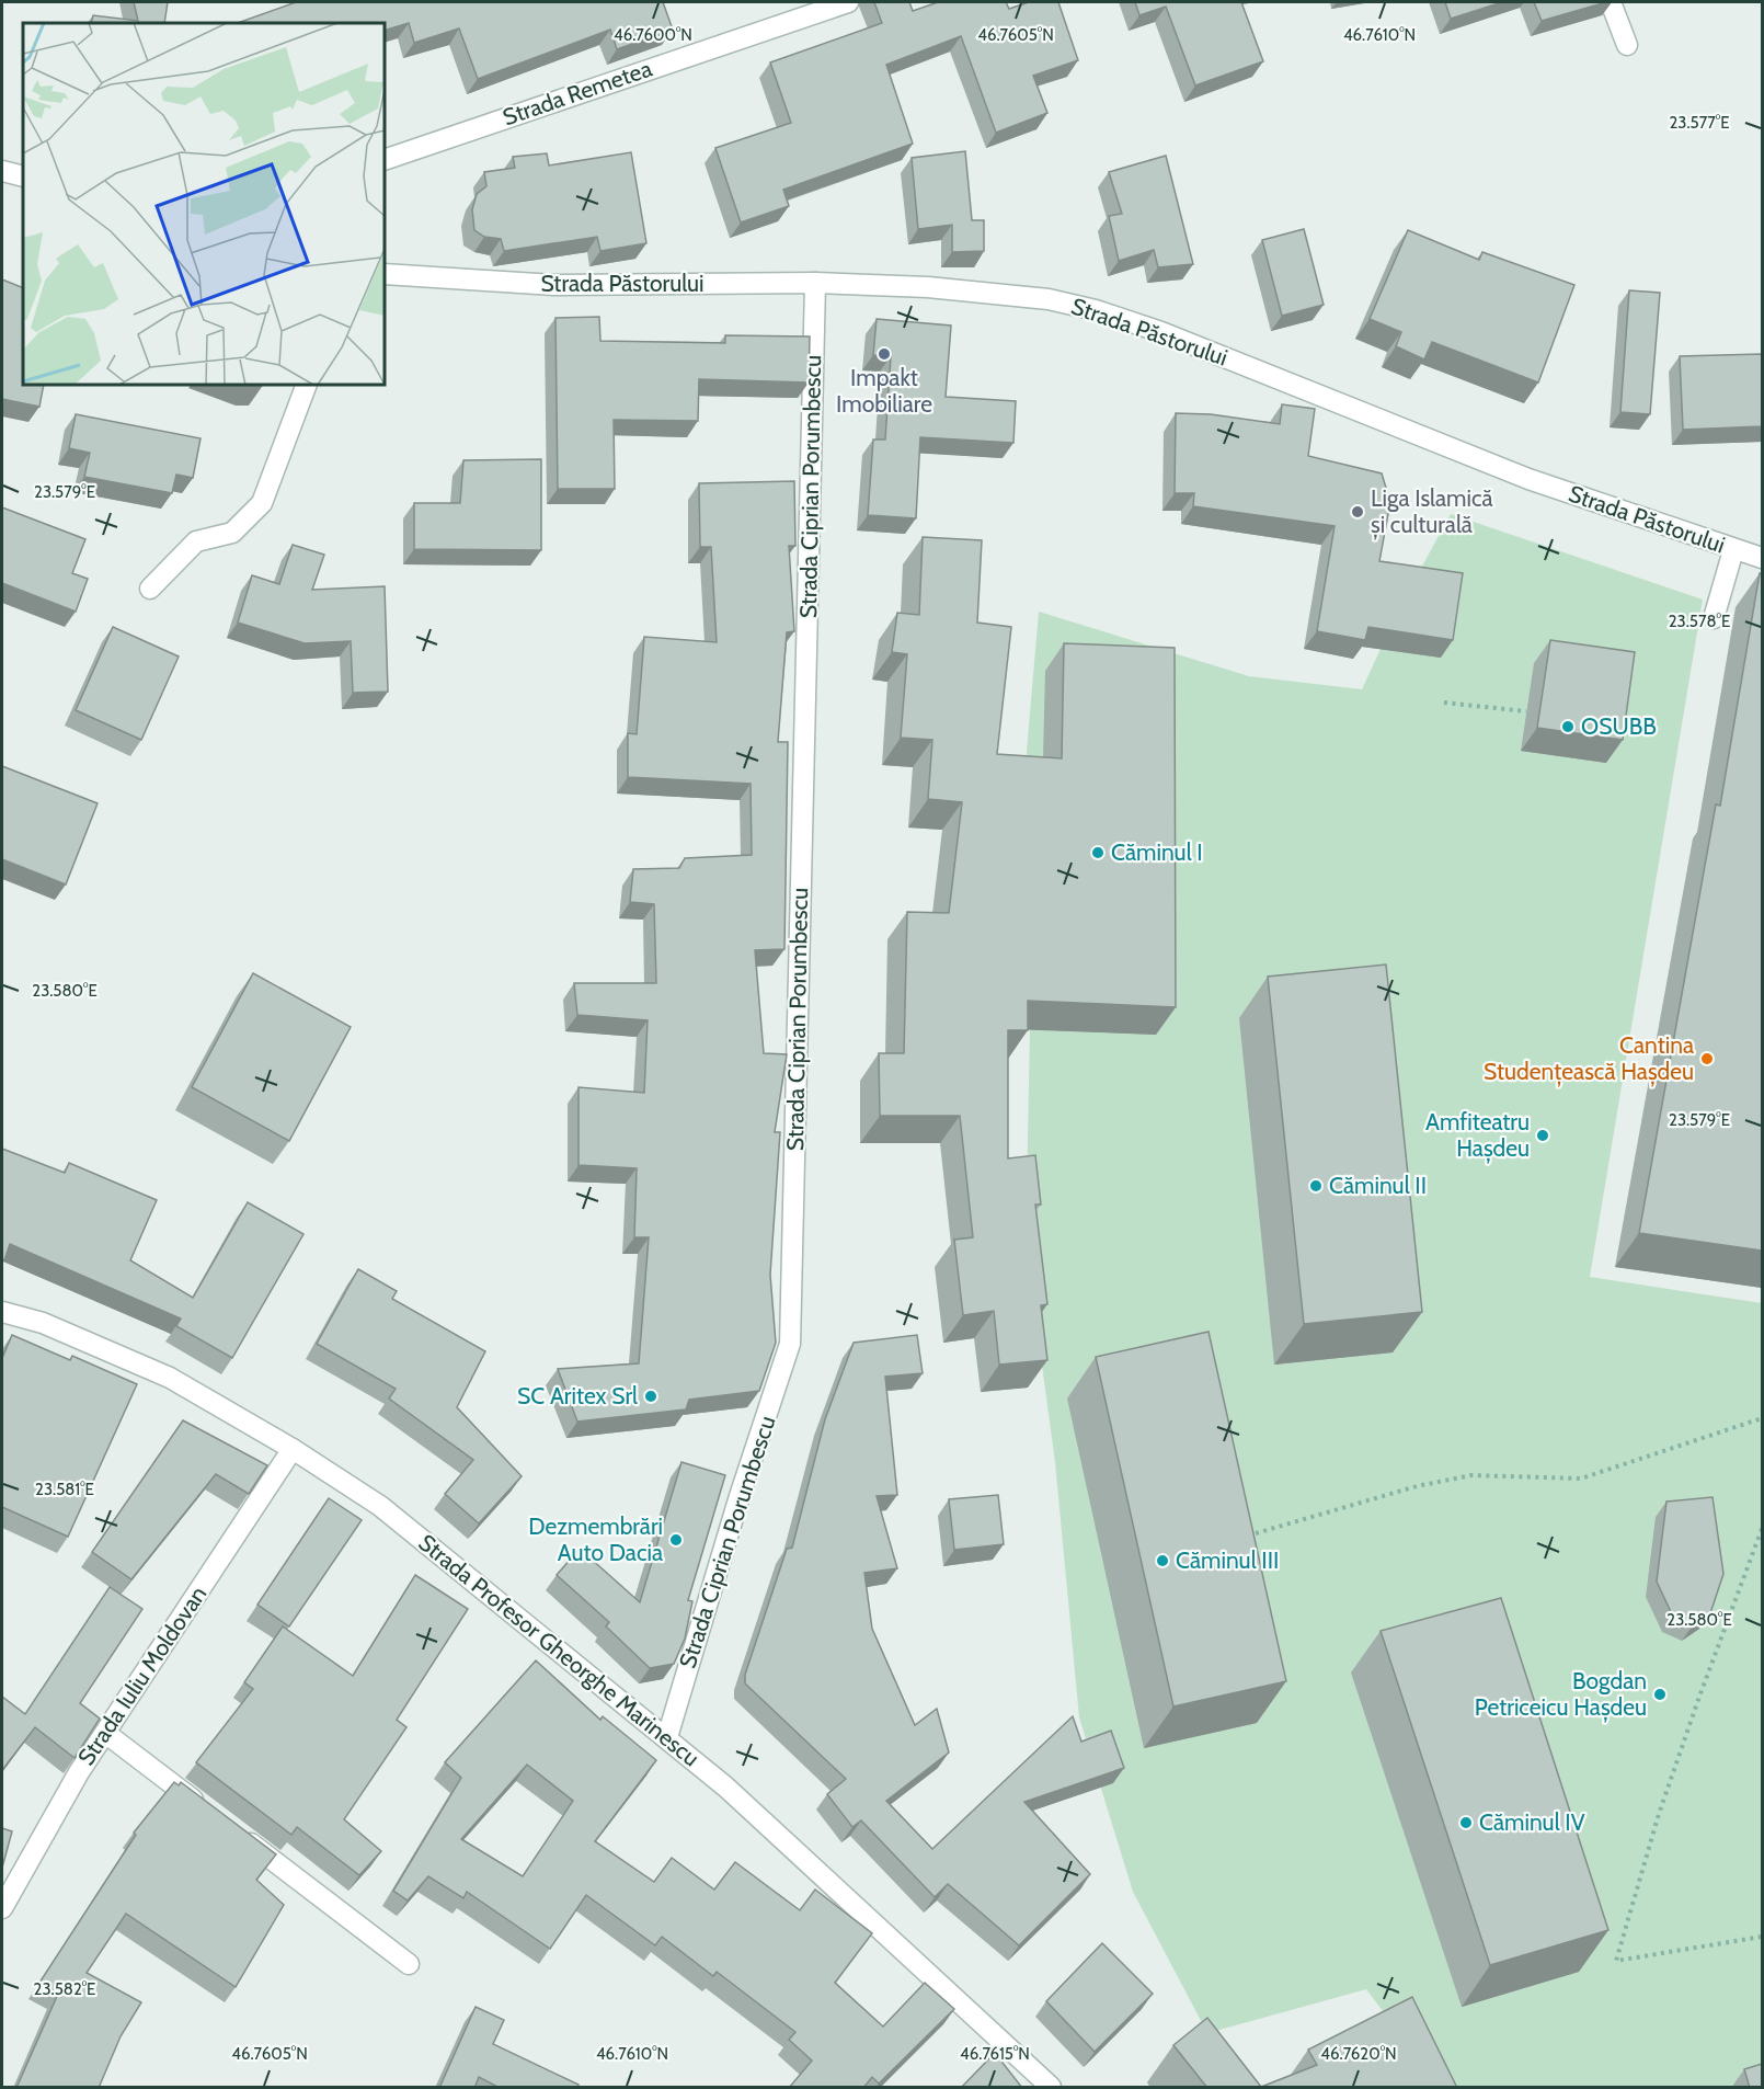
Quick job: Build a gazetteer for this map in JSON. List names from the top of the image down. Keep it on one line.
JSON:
{"streets":{"street":["Strada Remetea","Strada Păstorului","Strada Ciprian Porumbescu","Strada Profesor Gheorghe Marinescu","Strada Iuliu Moldovan"]},"crossings":[["Strada Păstorului","Strada Ciprian Porumbescu"],["Strada Ciprian Porumbescu","Strada Profesor Gheorghe Marinescu"],["Strada Profesor Gheorghe Marinescu","Strada Iuliu Moldovan"]],"places":["Impakt Imobiliare","Liga Islamică și culturală","OSUBB","Căminul I","Cantina Studențească Hașdeu","Amfiteatru Hașdeu","Căminul II","SC Aritex Srl","Dezmembrări Auto Dacia","Căminul III","Bogdan Petriceicu Hașdeu","Căminul IV"],"coordinates":["46.7600°N","46.7605°N","46.7610°N","23.577°E","23.579°E","23.578°E","23.580°E","23.581°E","23.582°E","46.7615°N","46.7620°N"]}
